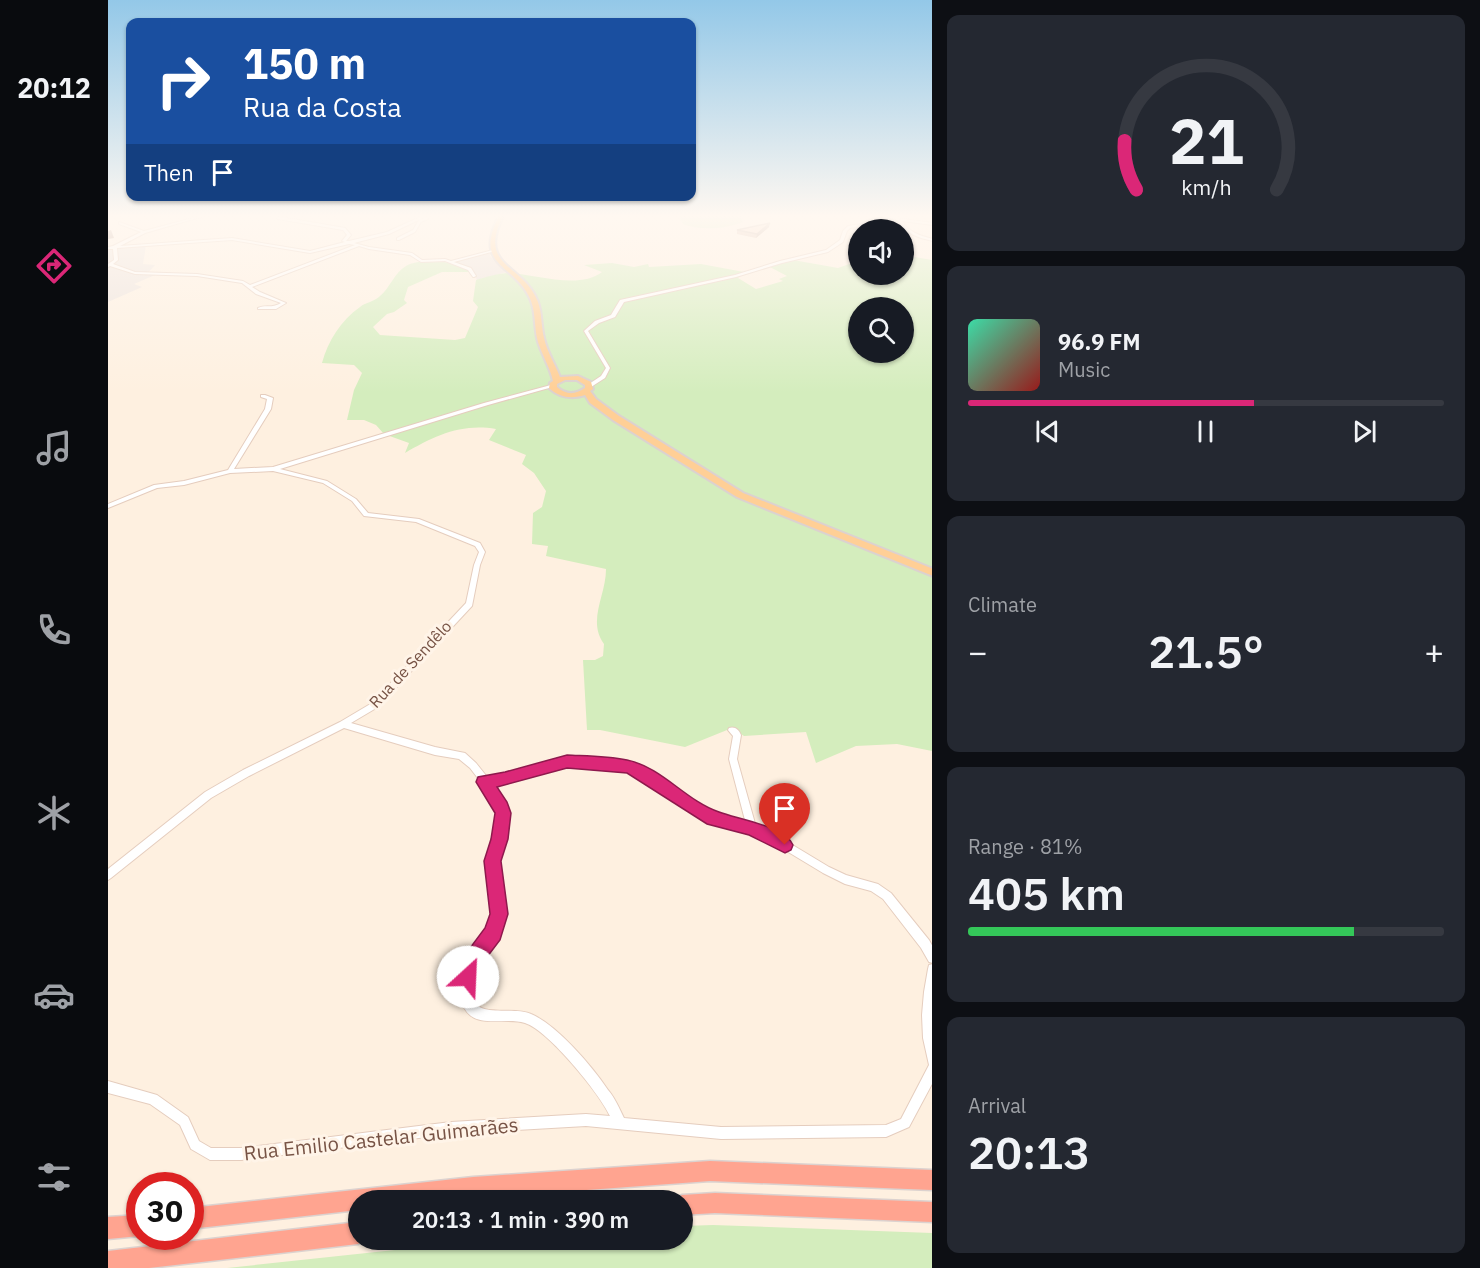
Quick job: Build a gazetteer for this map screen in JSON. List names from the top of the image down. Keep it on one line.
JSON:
{"streets":{"street":["Rua de Sendêlo","Rua Emilio Castelar Guimarães"]},"page":{"tabs":"20:12","turn":["150 m","Rua da Costa"],"then":"Then","song":["96.9 FM","Music"],"tile":["Climate",["Range · 81%","405 km"],["Arrival","20:13"]],"heat":["−","21.5°","+"],"limit":"30","trip":"20:13 · 1 min · 390 m","gauge":["21","km/h"]}}
